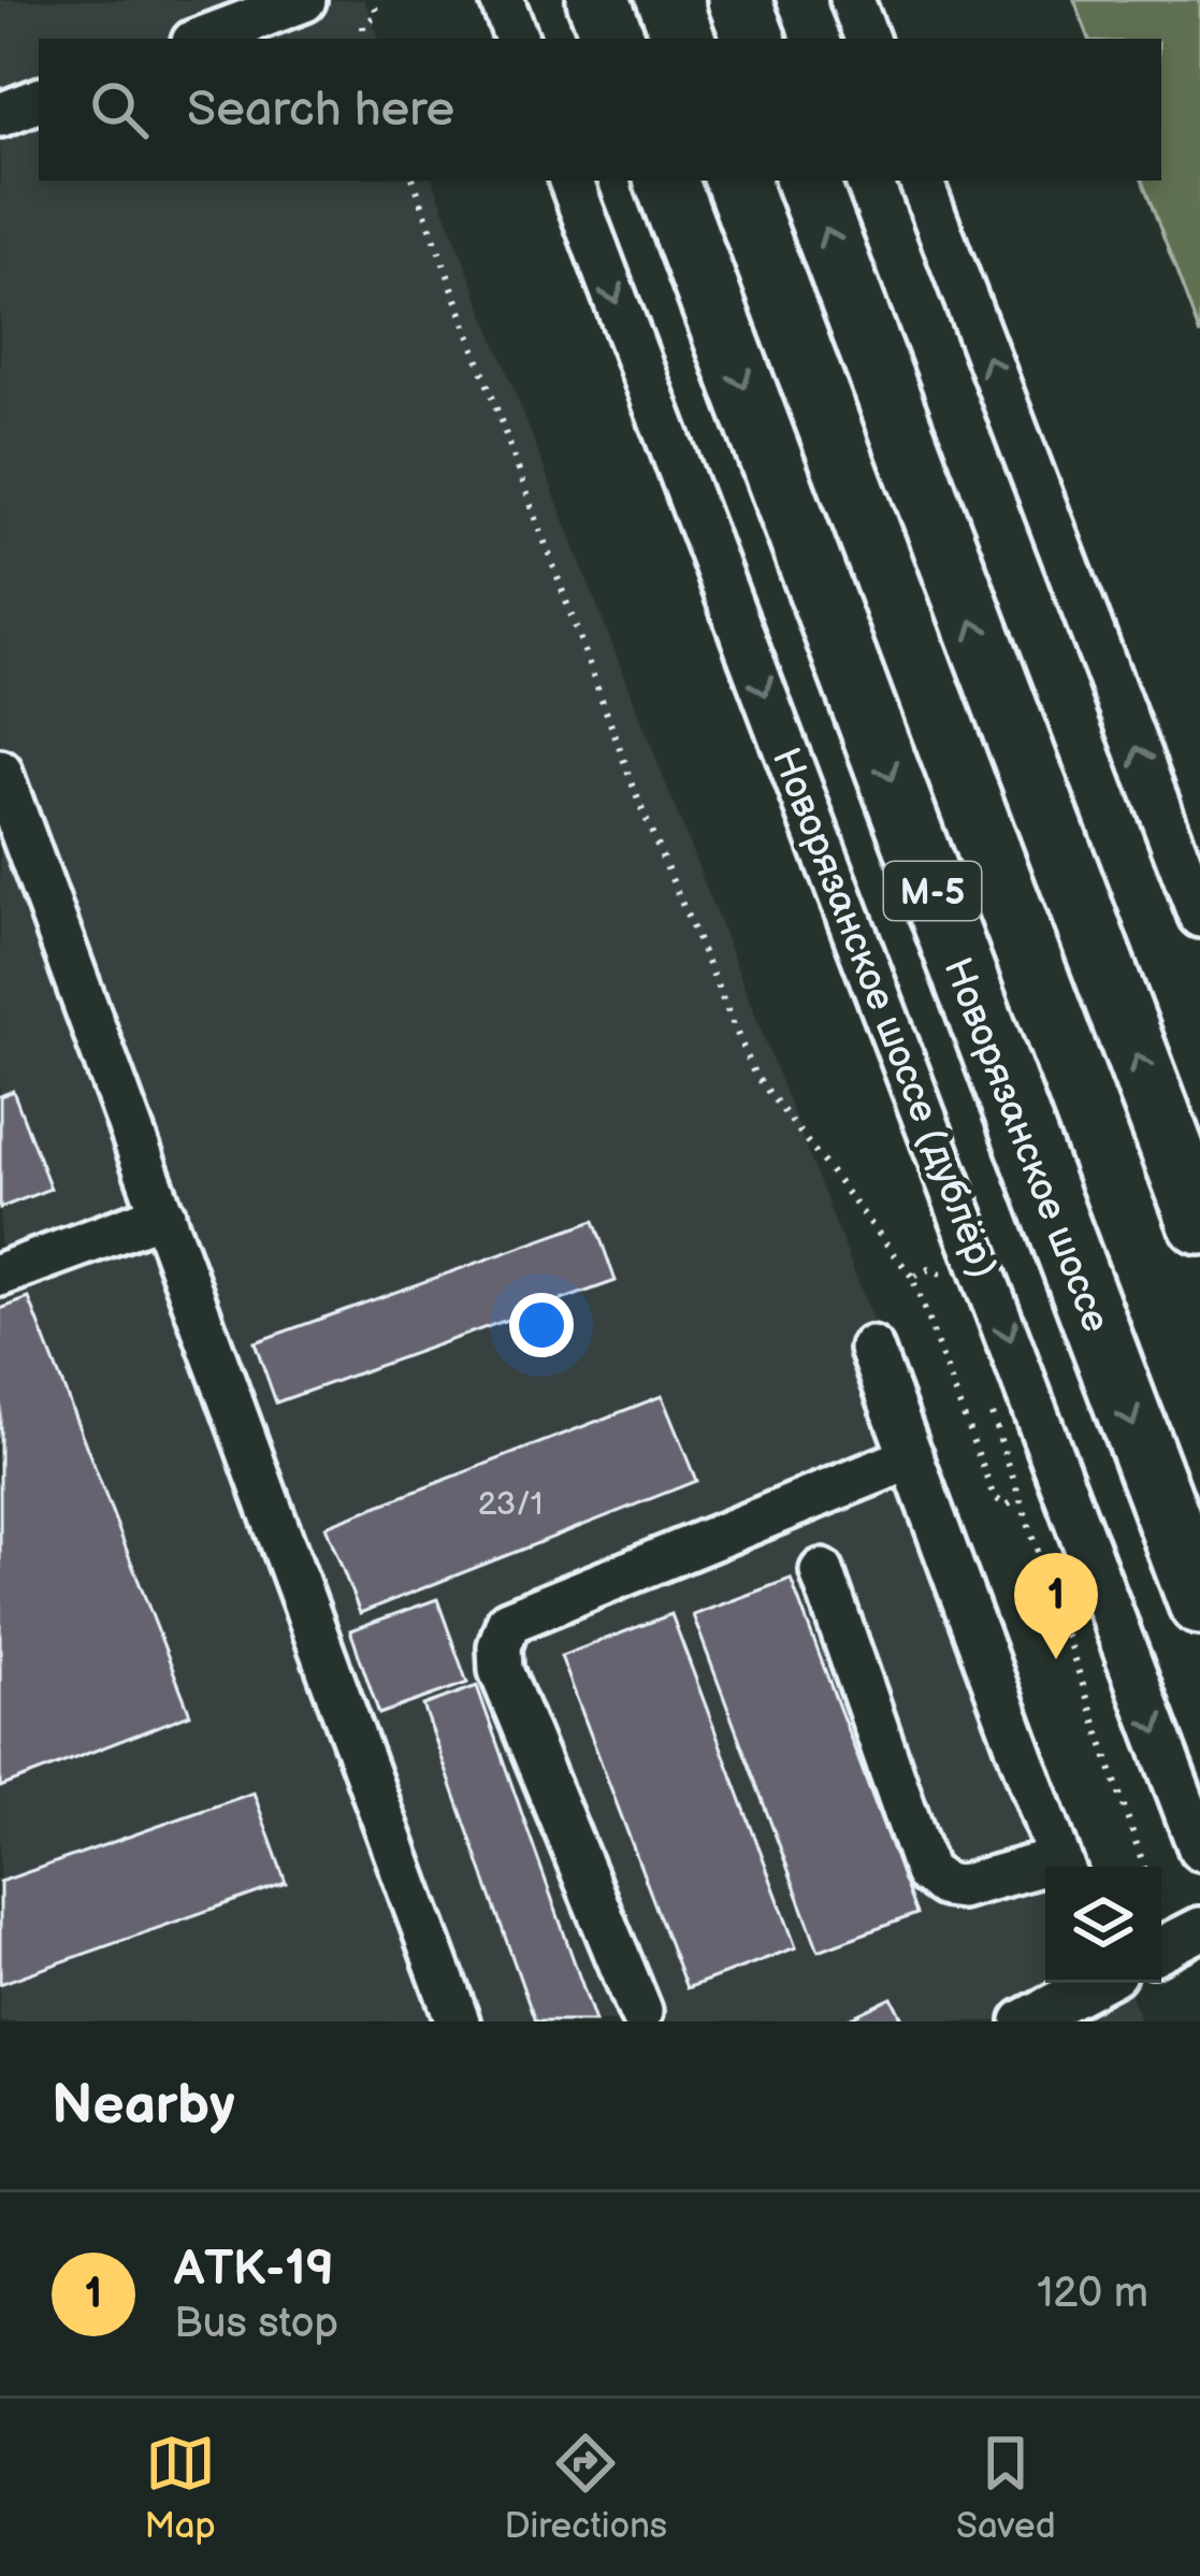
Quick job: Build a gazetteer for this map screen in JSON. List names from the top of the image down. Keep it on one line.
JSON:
{"streets":{"highway":["М-5","Новорязанское шоссе"],"street":["Новорязанское шоссе (дублёр)"]},"house_numbers":["23/1"],"page":{"search":"Search here","pins":"1","heading":"Nearby","list":[{"mark":"1","name":"АТК-19","note":"Bus stop","value":"120 m"}],"nav":["Map","Directions","Saved"]}}
